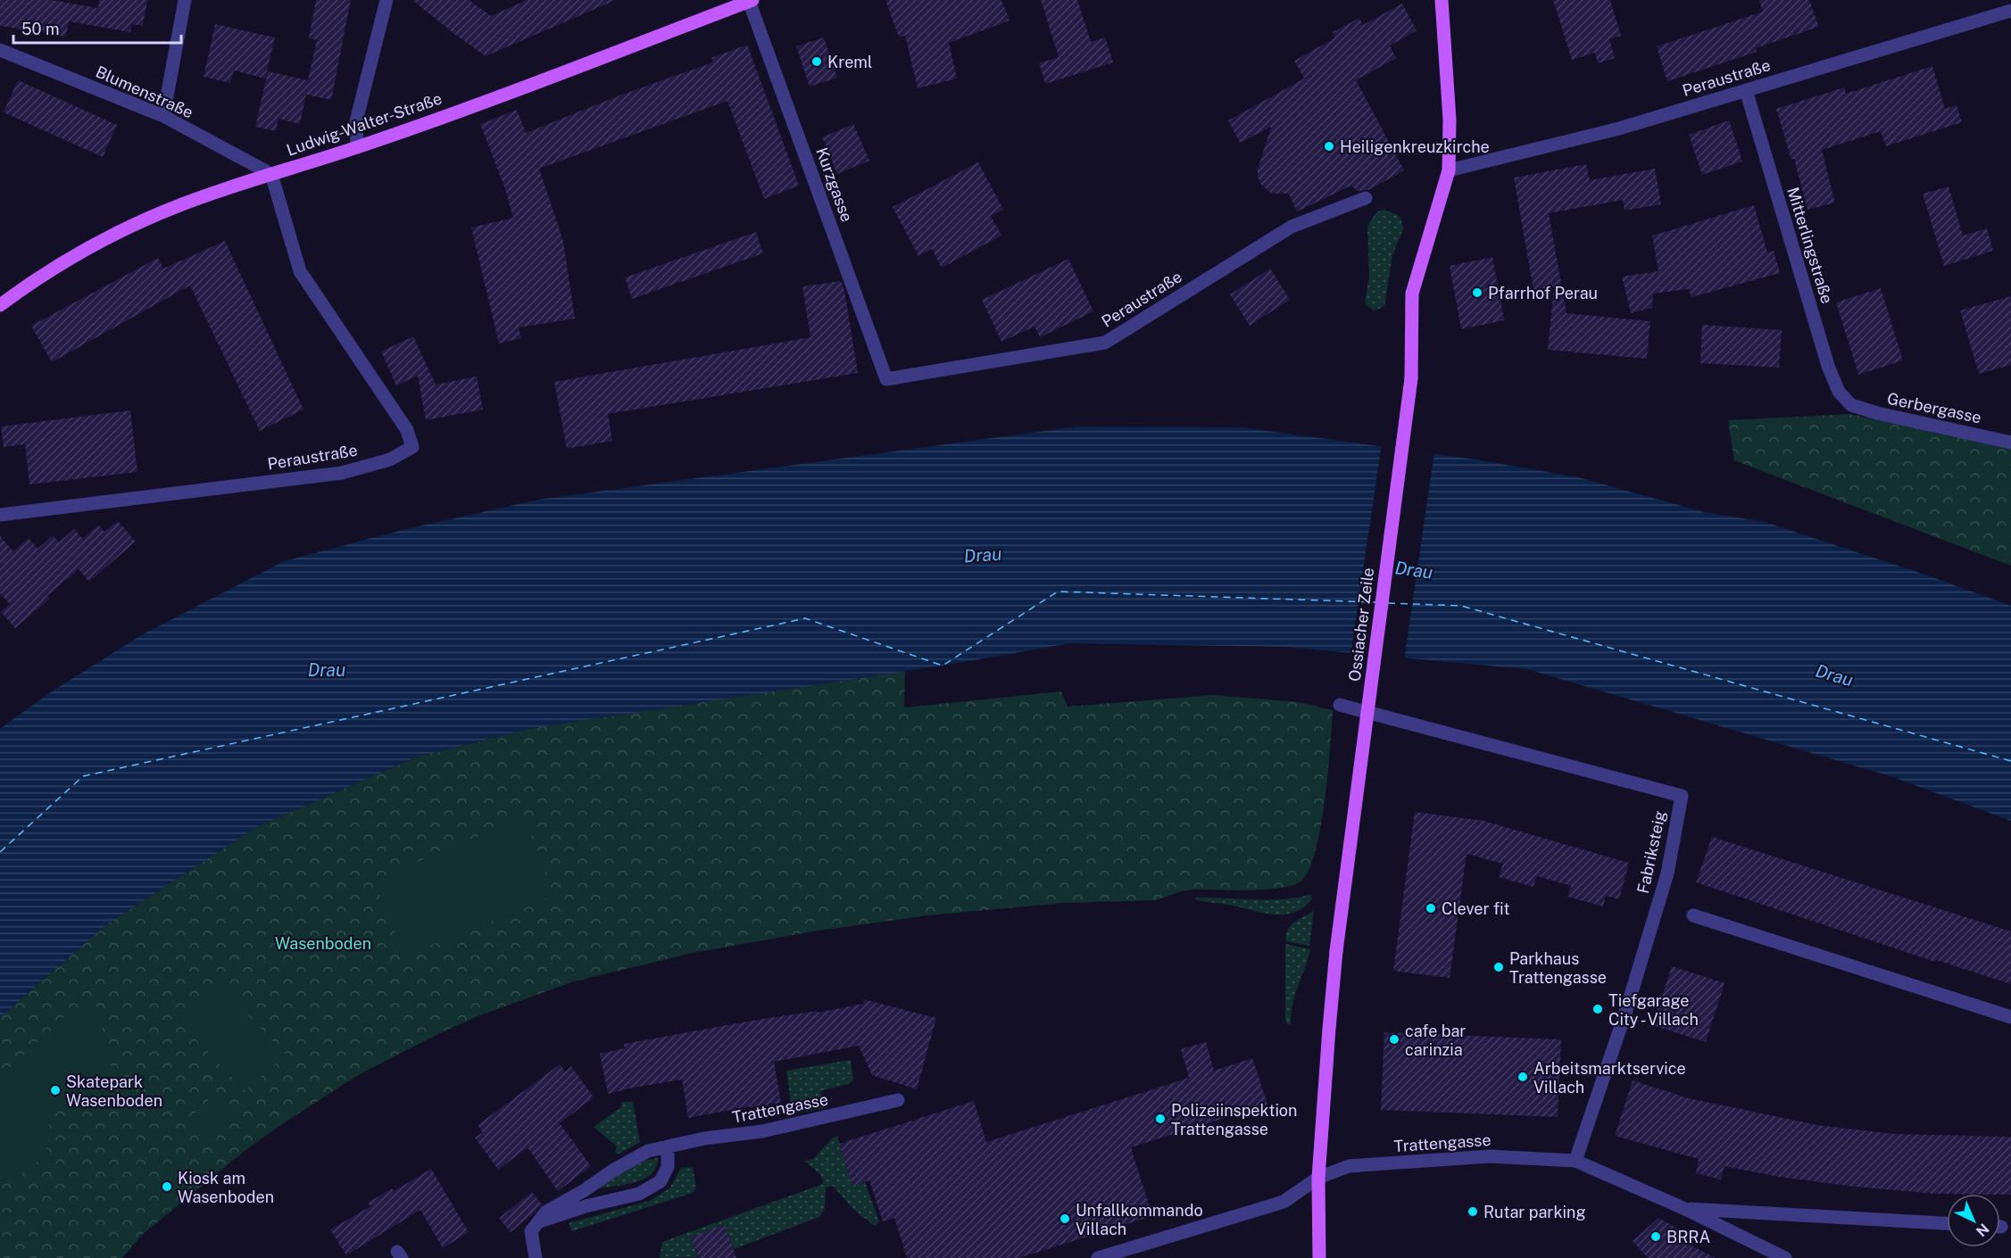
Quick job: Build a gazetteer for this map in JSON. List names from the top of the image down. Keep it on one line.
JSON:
{"streets":{"main road":["Ludwig-Walter-Straße","Ossiacher Zeile"],"street":["Peraustraße","Blumenstraße","Kurzgasse","Mitterlingstraße","Gerbergasse","Fabriksteig","Trattengasse"]},"crossings":[["Peraustraße","Blumenstraße"],["Peraustraße","Ludwig-Walter-Straße"],["Peraustraße","Kurzgasse"],["Peraustraße","Mitterlingstraße"],["Peraustraße","Ossiacher Zeile"],["Blumenstraße","Ludwig-Walter-Straße"],["Ludwig-Walter-Straße","Kurzgasse"],["Mitterlingstraße","Gerbergasse"],["Ossiacher Zeile","Trattengasse"],["Fabriksteig","Trattengasse"]],"water":["Drau"],"parks":["Wasenboden"],"places":["Kreml","Heiligenkreuzkirche","Pfarrhof Perau","Clever fit","Parkhaus Trattengasse","Tiefgarage City - Villach","cafe bar carinzia","Arbeitsmarktservice Villach","Skatepark Wasenboden","Polizeiinspektion Trattengasse","Kiosk am Wasenboden","Rutar parking","Unfallkommando Villach","BRRA"],"scale_bar":"50 m","north":"bottom right"}
